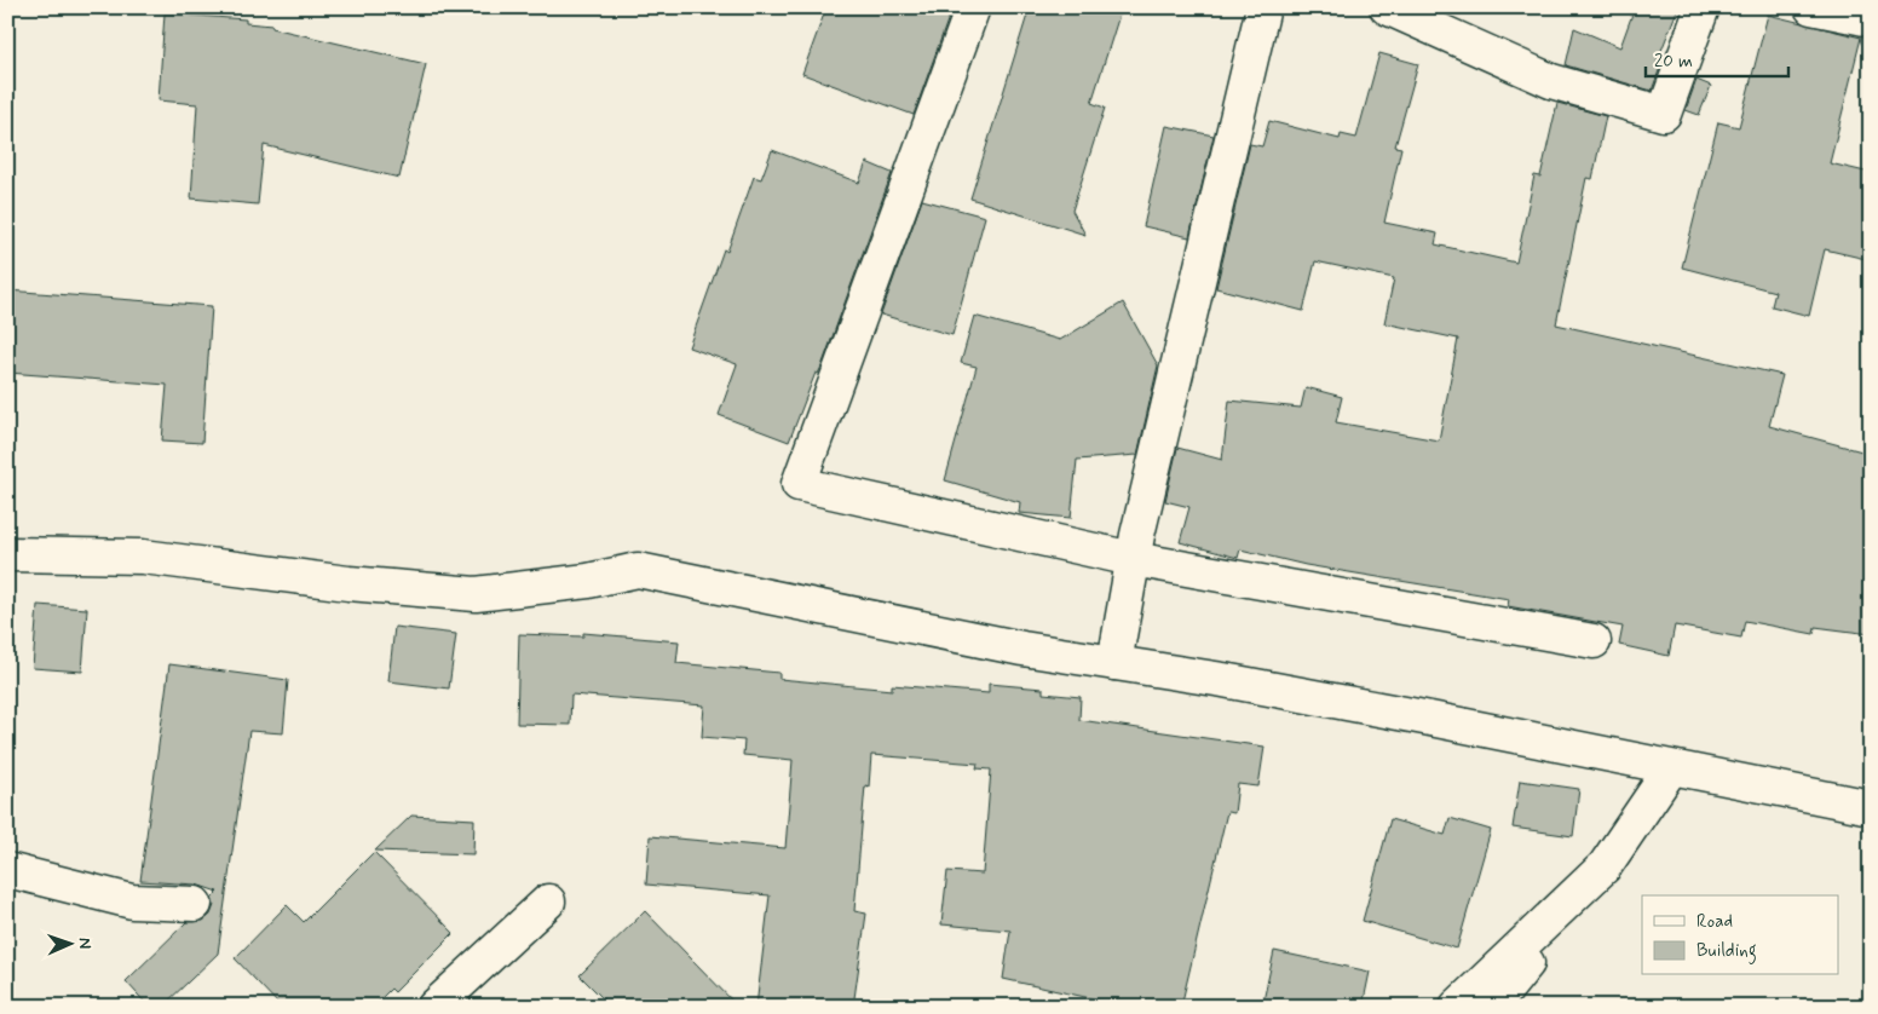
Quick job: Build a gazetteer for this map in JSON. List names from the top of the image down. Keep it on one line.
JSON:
{"legend":["Road","Building"],"scale_bar":"20 m","north":"right"}
